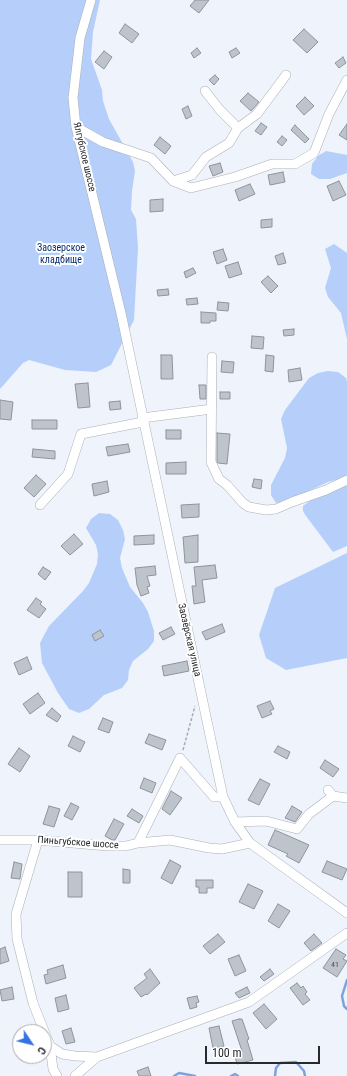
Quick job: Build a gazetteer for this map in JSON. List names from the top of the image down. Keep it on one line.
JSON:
{"streets":{"street":["Ялгубское шоссе","Заозёрская улица","Пиньгубское шоссе"]},"crossings":[["Ялгубское шоссе","Заозёрская улица"],["Заозёрская улица","Пиньгубское шоссе"]],"parks":["Заозерское кладбище"],"house_numbers":["41"],"scale_bar":"100 m","north":"bottom right"}
